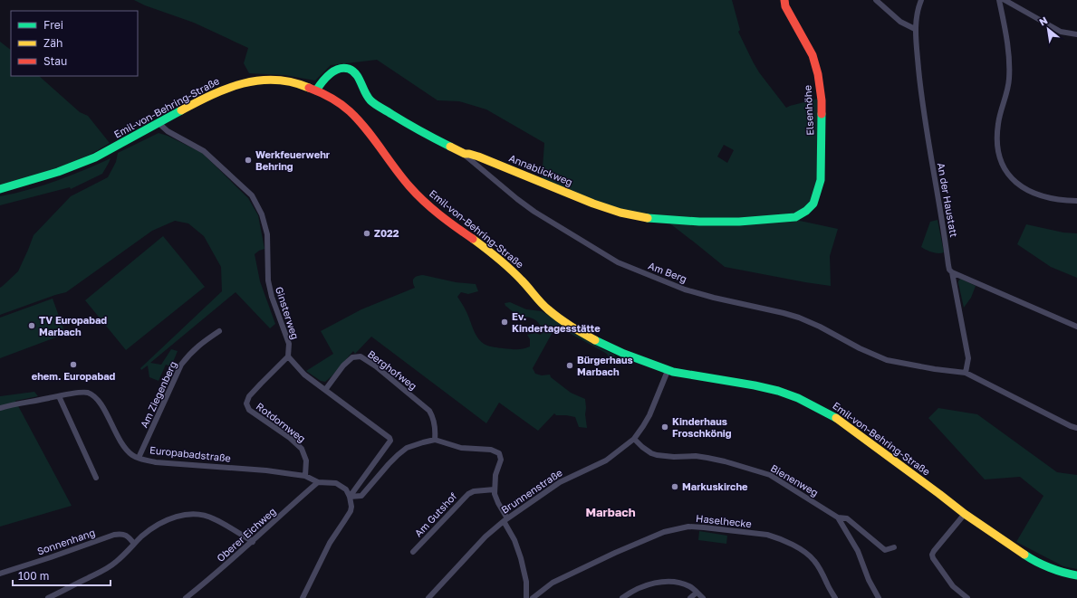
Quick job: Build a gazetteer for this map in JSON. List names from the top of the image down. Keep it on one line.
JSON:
{"streets":{"main road":["Emil-von-Behring-Straße","Elsenhöhe","Annablickweg"],"street":["An der Haustatt","Am Berg","Ginsterweg","Berghofweg","Am Ziegenberg","Rotdornweg","Europabadstraße","Bienenweg","Brunnenstraße","Am Gutshof","Haselhecke","Oberer Eichweg","Sonnenhang"]},"crossings":[["Emil-von-Behring-Straße","Annablickweg"],["Emil-von-Behring-Straße","Ginsterweg"],["Emil-von-Behring-Straße","Brunnenstraße"],["Elsenhöhe","Annablickweg"],["Annablickweg","Am Berg"],["An der Haustatt","Am Berg"],["Ginsterweg","Rotdornweg"],["Am Ziegenberg","Europabadstraße"],["Rotdornweg","Europabadstraße"],["Europabadstraße","Oberer Eichweg"],["Bienenweg","Brunnenstraße"]],"districts":["Marbach"],"places":["Werkfeuerwehr Behring","Z022","Ev. Kindertagesstätte","TV Europabad Marbach","ehem. Europabad","Bürgerhaus Marbach","Kinderhaus Froschkönig","Markuskirche"],"legend":["Frei","Zäh","Stau"],"scale_bar":"100 m","north":"top left"}
